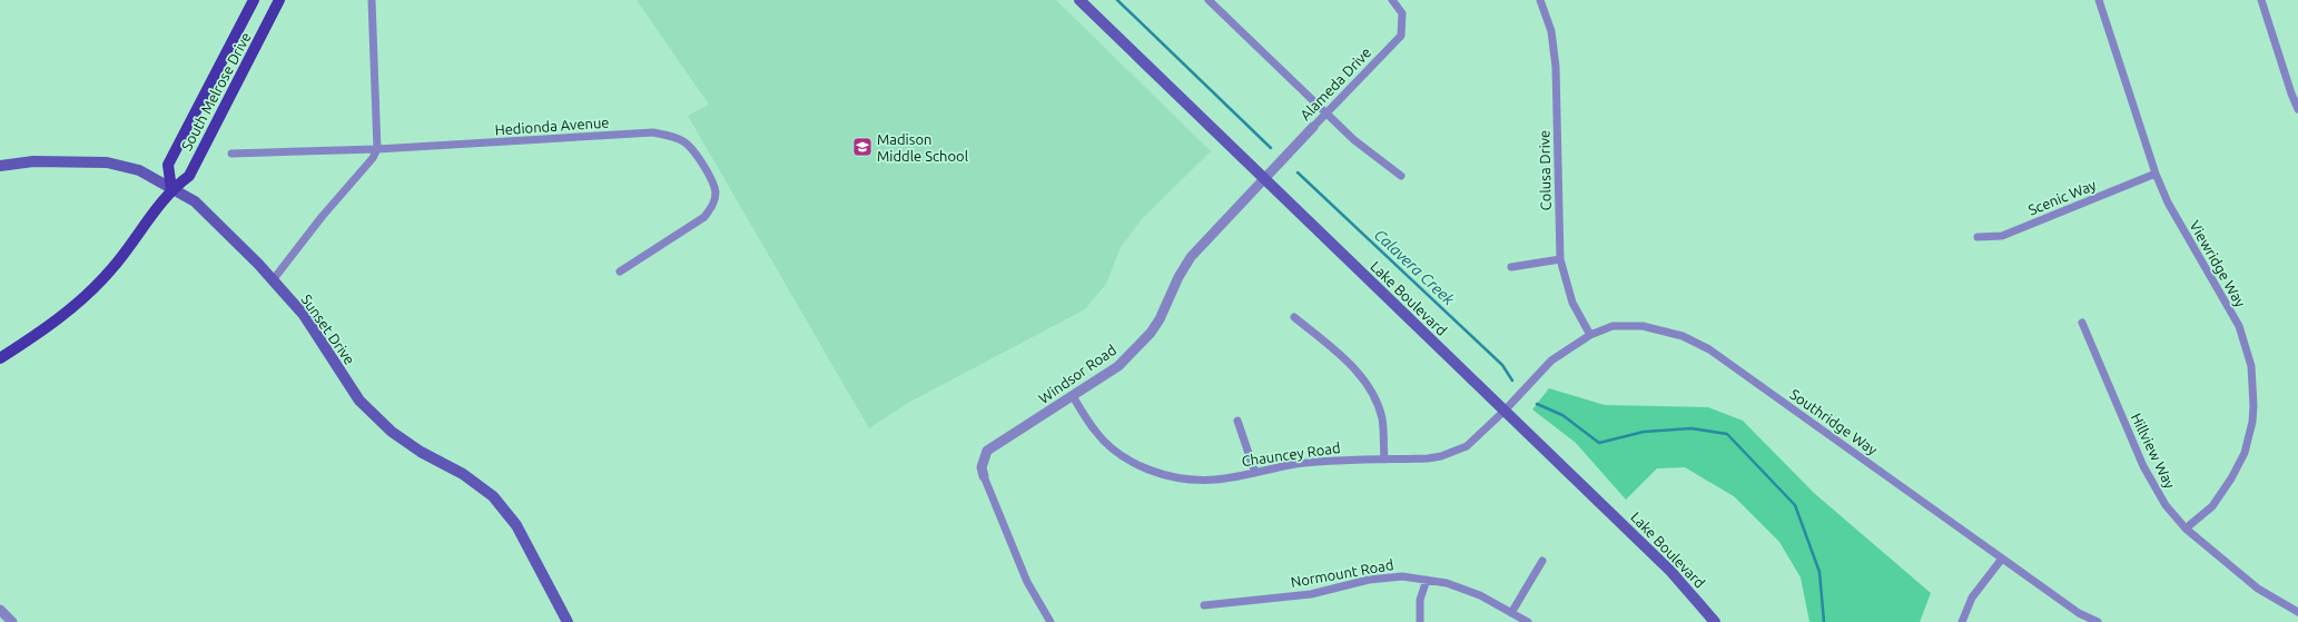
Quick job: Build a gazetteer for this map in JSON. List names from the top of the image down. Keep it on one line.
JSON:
{"streets":{"main road":["South Melrose Drive","Lake Boulevard","Sunset Drive"],"street":["Alameda Drive","Hedionda Avenue","Colusa Drive","Scenic Way","Viewridge Way","Windsor Road","Southridge Way","Hillview Way","Chauncey Road","Normount Road"]},"crossings":[["Alameda Drive","Lake Boulevard"],["Alameda Drive","Windsor Road"],["South Melrose Drive","Sunset Drive"],["Colusa Drive","Southridge Way"],["Scenic Way","Viewridge Way"],["Viewridge Way","Hillview Way"],["Lake Boulevard","Windsor Road"],["Lake Boulevard","Chauncey Road"],["Windsor Road","Chauncey Road"],["Southridge Way","Chauncey Road"]],"water":["Calavera Creek"],"places":{"school or university":["Madison Middle School"]}}
